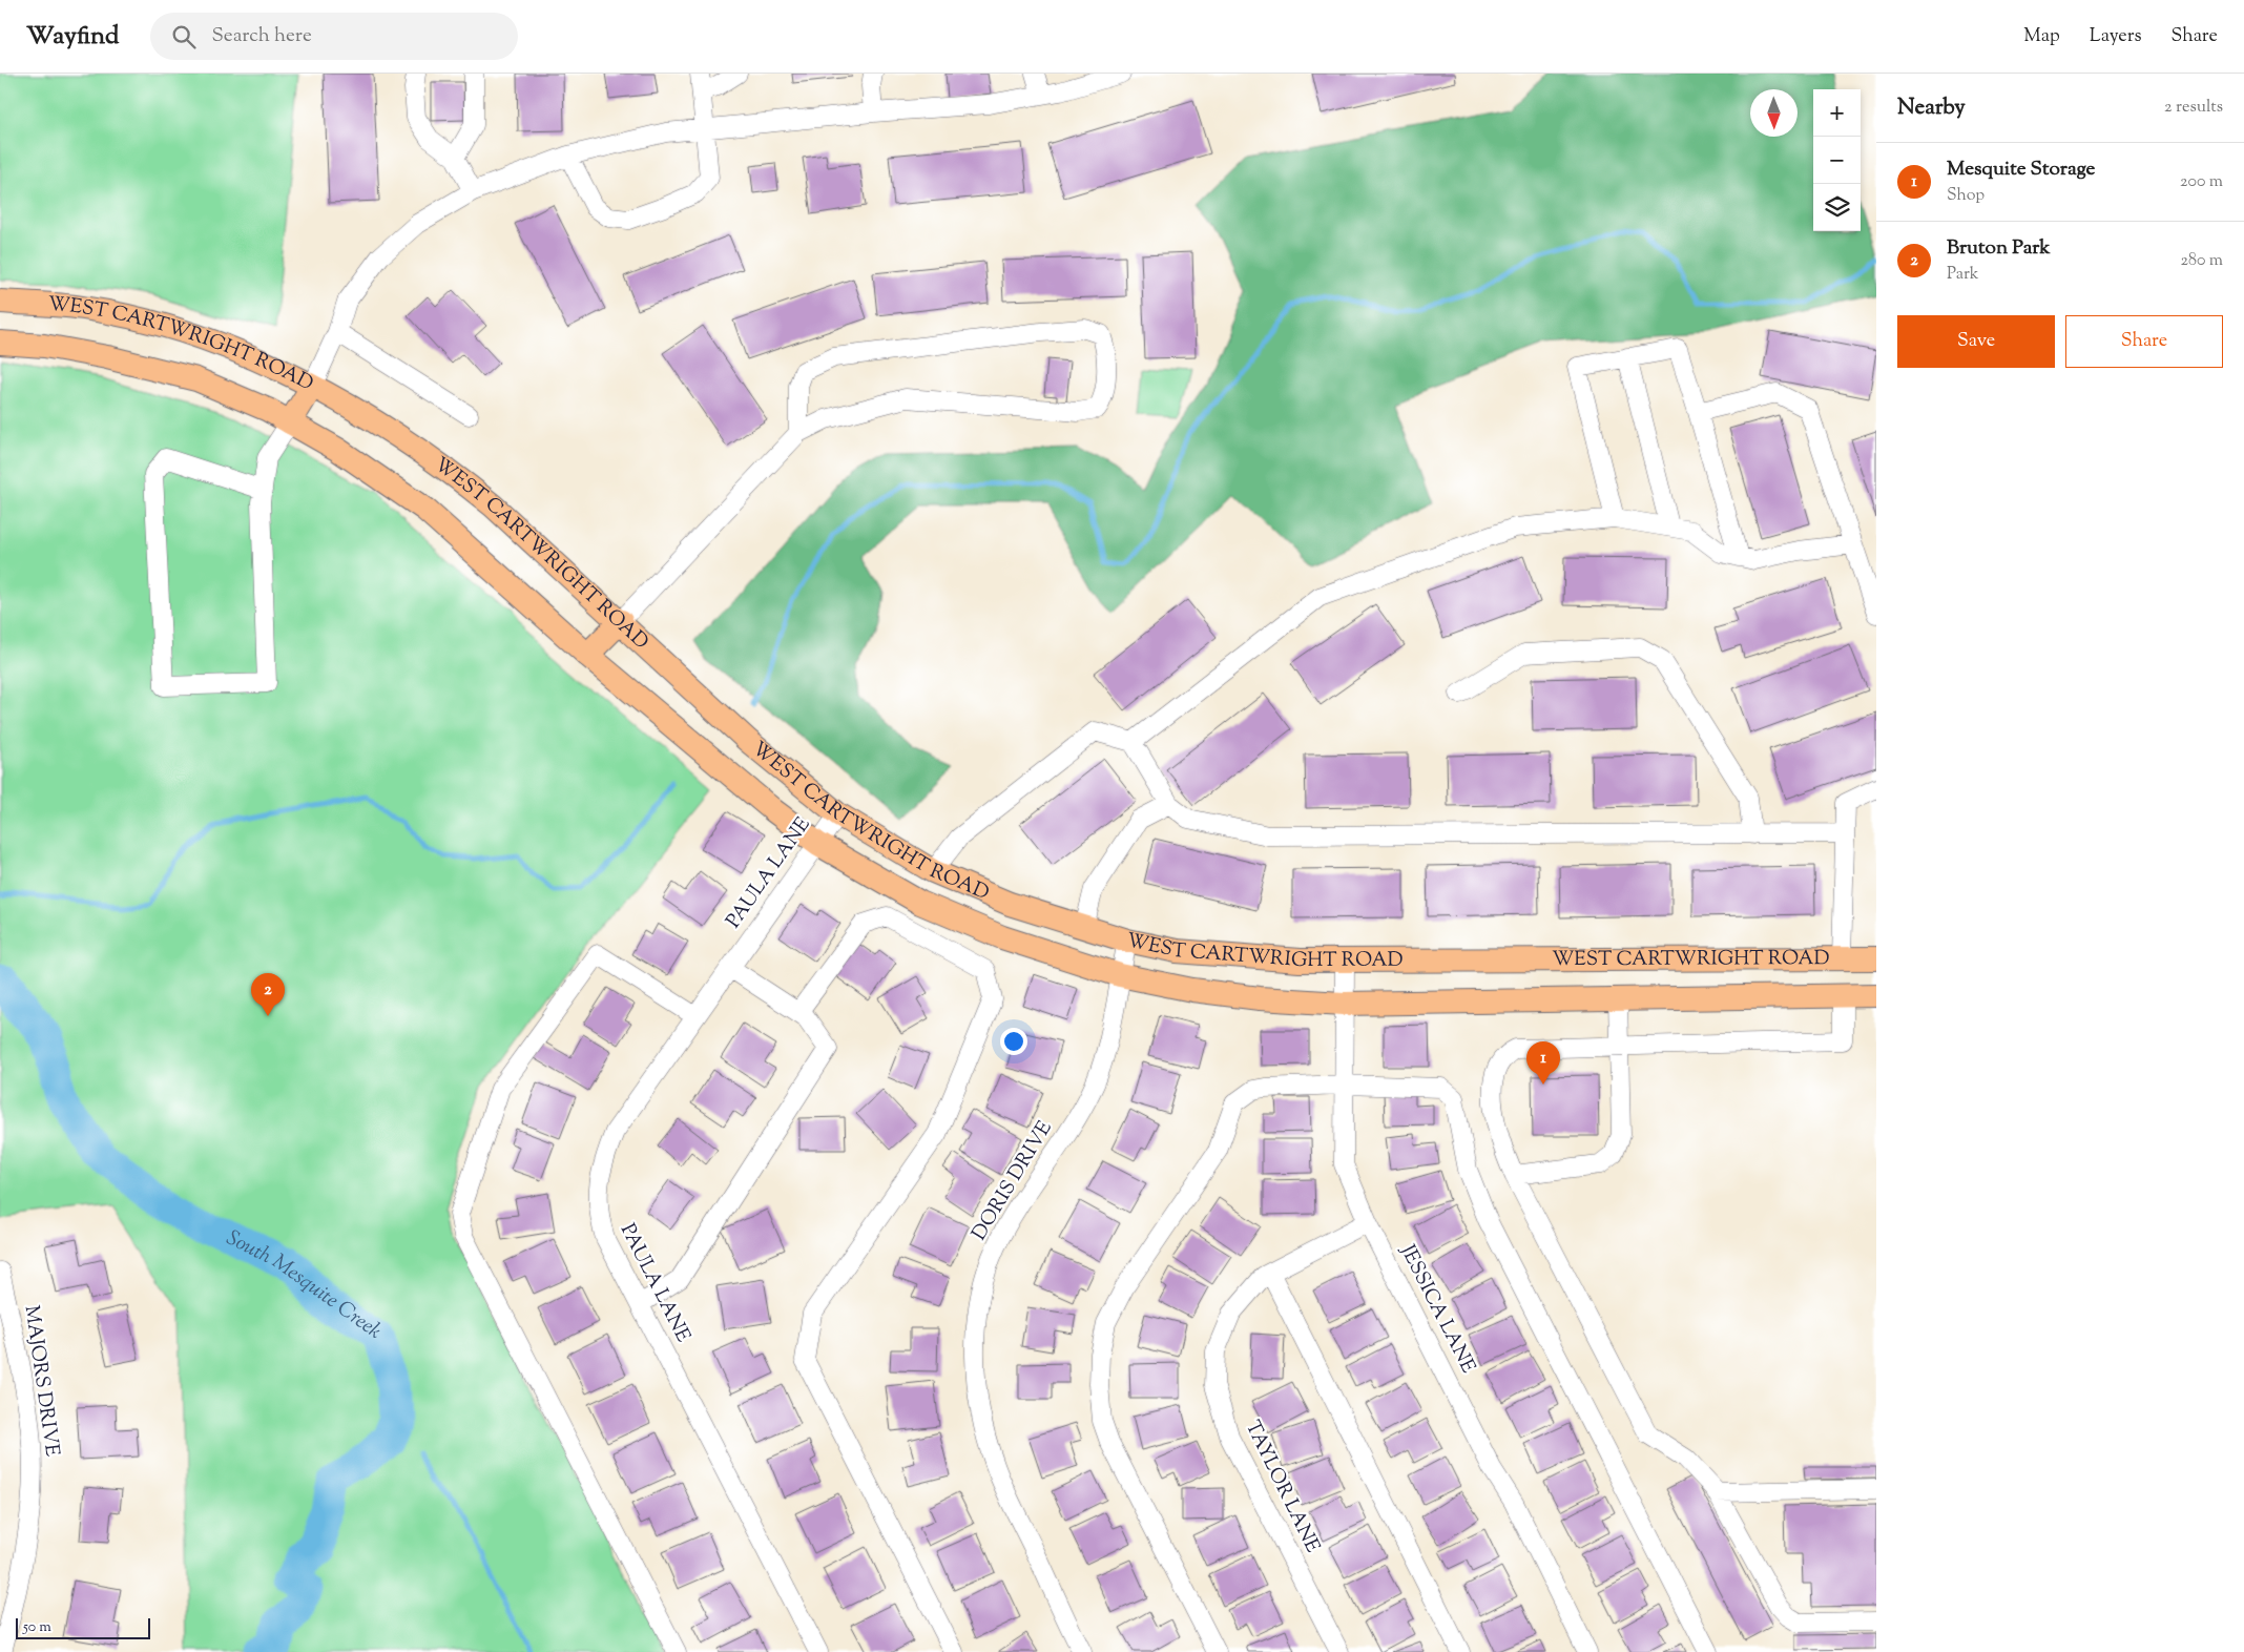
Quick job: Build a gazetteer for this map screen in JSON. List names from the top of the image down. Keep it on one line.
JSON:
{"streets":{"main road":["WEST CARTWRIGHT ROAD"],"street":["PAULA LANE","DORIS DRIVE","JESSICA LANE","MAJORS DRIVE","TAYLOR LANE"]},"crossings":[["WEST CARTWRIGHT ROAD","PAULA LANE"],["WEST CARTWRIGHT ROAD","DORIS DRIVE"],["WEST CARTWRIGHT ROAD","JESSICA LANE"],["JESSICA LANE","TAYLOR LANE"]],"water":["South Mesquite Creek"],"scale_bar":"50 m","north":"bottom","page":{"header":"Wayfind","search":"Search here","nav":["Map","Layers","Share"],"heading":["Nearby","2 results"],"map_buttons":["+","−"],"list":[{"mark":"1","name":"Mesquite Storage","note":"Shop","value":"200 m"},{"mark":"2","name":"Bruton Park","note":"Park","value":"280 m"}],"buttons":["Save","Share"],"pins":["2","1"],"scale":"50 m"}}
